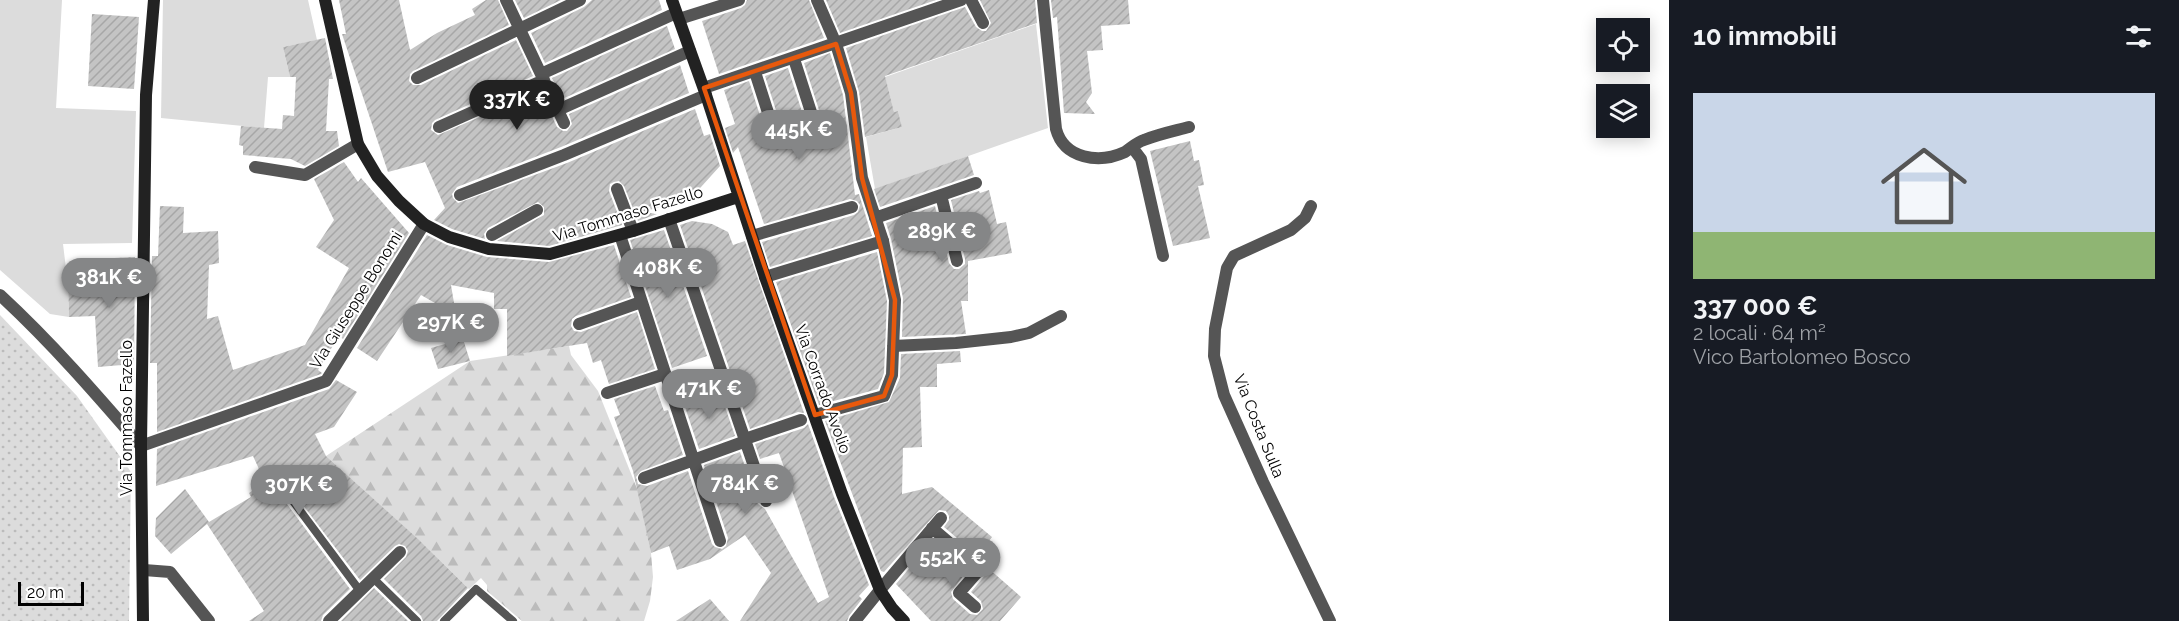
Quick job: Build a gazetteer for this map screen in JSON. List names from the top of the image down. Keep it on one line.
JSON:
{"streets":{"main road":["Via Tommaso Fazello","Via Corrado Avolio"],"street":["Via Giuseppe Bonomi","Via Costa Sulla"]},"crossings":[["Via Tommaso Fazello","Via Giuseppe Bonomi"],["Via Tommaso Fazello","Via Corrado Avolio"]],"scale_bar":"20 m","page":{"heading":"10 immobili","list":[{"name":"337 000 €","note":"2 locali · 64 m² · Vico Bartolomeo Bosco"}],"price":["337K €","445K €","289K €","408K €","381K €","297K €","471K €","784K €","307K €","552K €"],"scale":"20 m"}}
